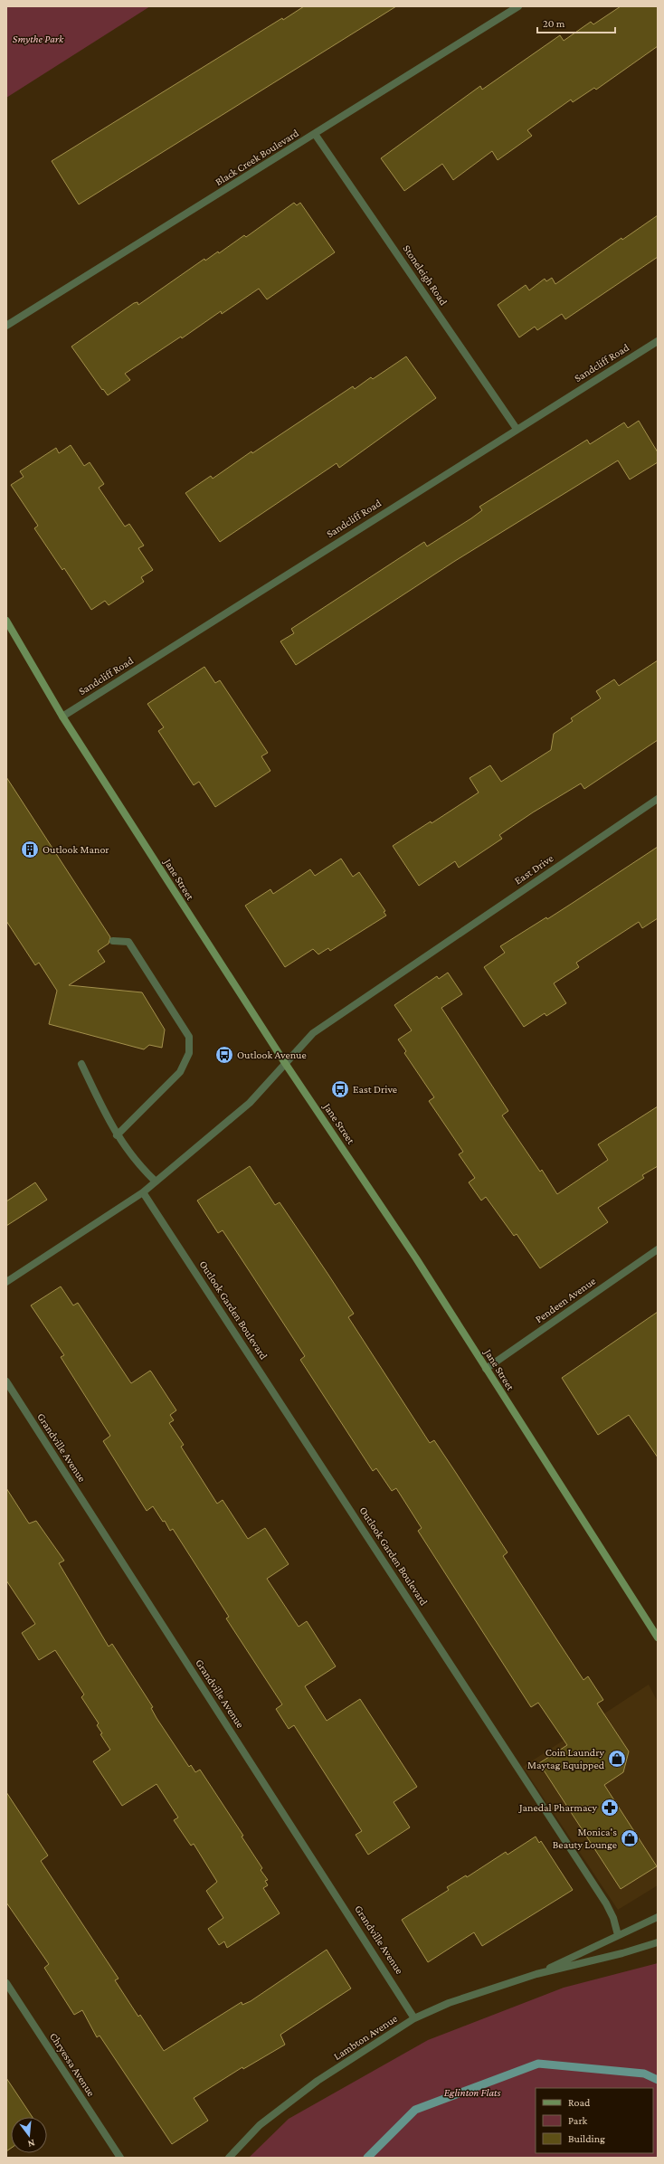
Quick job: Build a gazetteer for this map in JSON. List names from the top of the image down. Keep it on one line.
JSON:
{"streets":{"main road":["Jane Street"],"street":["Black Creek Boulevard","Stoneleigh Road","Sandcliff Road","East Drive","Pendeen Avenue","Outlook Garden Boulevard","Grandville Avenue","Lambton Avenue","Chryessa Avenue"]},"crossings":[["Black Creek Boulevard","Stoneleigh Road"],["Stoneleigh Road","Sandcliff Road"],["Sandcliff Road","Jane Street"],["East Drive","Jane Street"],["Jane Street","Pendeen Avenue"],["Outlook Garden Boulevard","Lambton Avenue"],["Grandville Avenue","Lambton Avenue"]],"parks":["Smythe Park","Eglinton Flats"],"places":{"building":["Outlook Manor"],"bus stop":["Outlook Avenue","East Drive"],"shop":["Coin Laundry Maytag Equipped","Monica's Beauty Lounge"],"pharmacy":["Janedal Pharmacy"]},"legend":["Road","Park","Building"],"scale_bar":"20 m","north":"bottom"}
